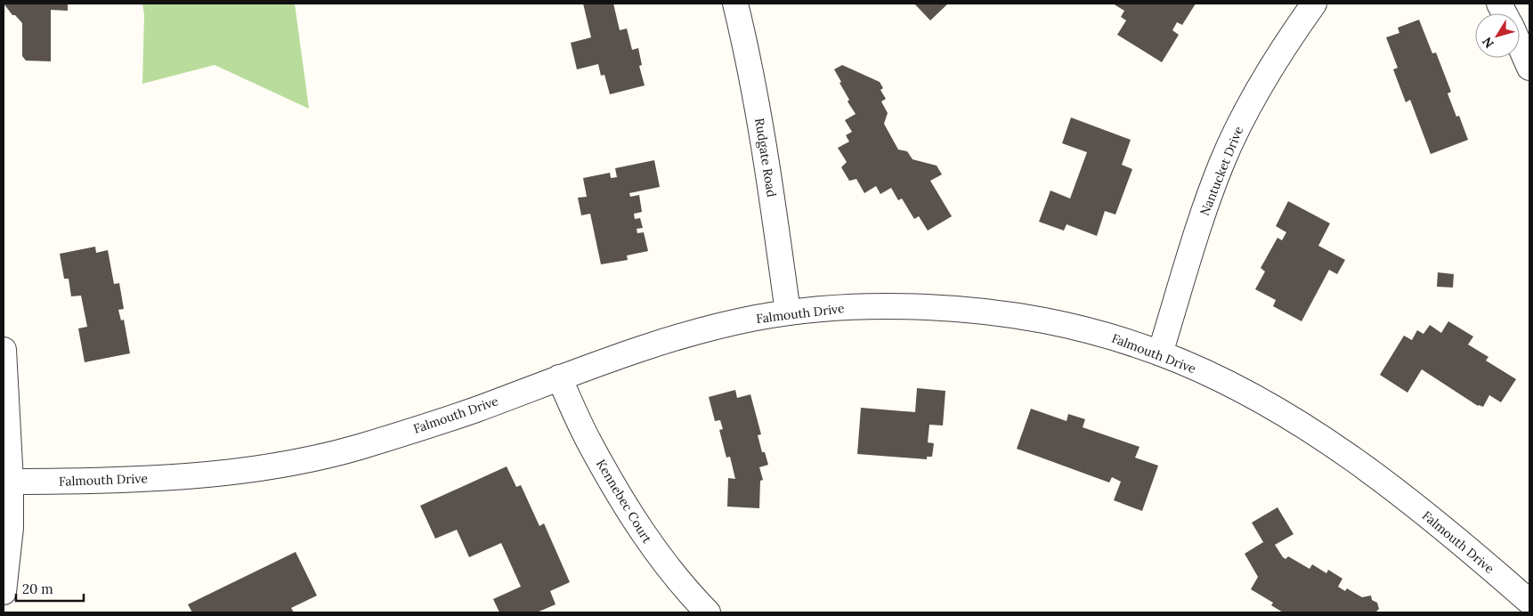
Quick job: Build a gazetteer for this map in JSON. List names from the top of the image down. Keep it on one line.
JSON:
{"streets":{"street":["Rudgate Road","Nantucket Drive","Falmouth Drive","Kennebec Court"]},"crossings":[["Rudgate Road","Falmouth Drive"],["Nantucket Drive","Falmouth Drive"],["Falmouth Drive","Kennebec Court"]],"scale_bar":"20 m","north":"bottom left"}
